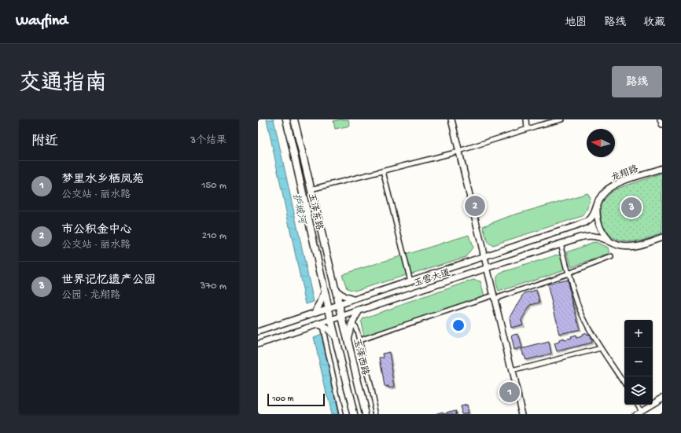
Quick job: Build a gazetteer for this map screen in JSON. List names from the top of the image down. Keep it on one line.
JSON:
{"streets":{"main road":["龙翔路","玉泽东路","玉雪大道","玉泽西路"]},"crossings":[["龙翔路","玉雪大道"],["玉泽东路","玉雪大道"],["玉泽东路","玉泽西路"],["玉雪大道","玉泽西路"]],"water":["护城河"],"scale_bar":"100 m","north":"left","page":{"header":"Wayfind","nav":["地图","路线","收藏"],"title":"交通指南","buttons":"路线","heading":["附近","3个结果"],"list":[{"mark":"1","name":"梦里水乡栖凤苑","note":"公交站 · 丽水路","value":"150 m"},{"mark":"2","name":"市公积金中心","note":"公交站 · 丽水路","value":"210 m"},{"mark":"3","name":"世界记忆遗产公园","note":"公园 · 龙翔路","value":"370 m"}],"pins":["2","3","1"],"map_buttons":["+","−"],"scale":"100 m"}}
